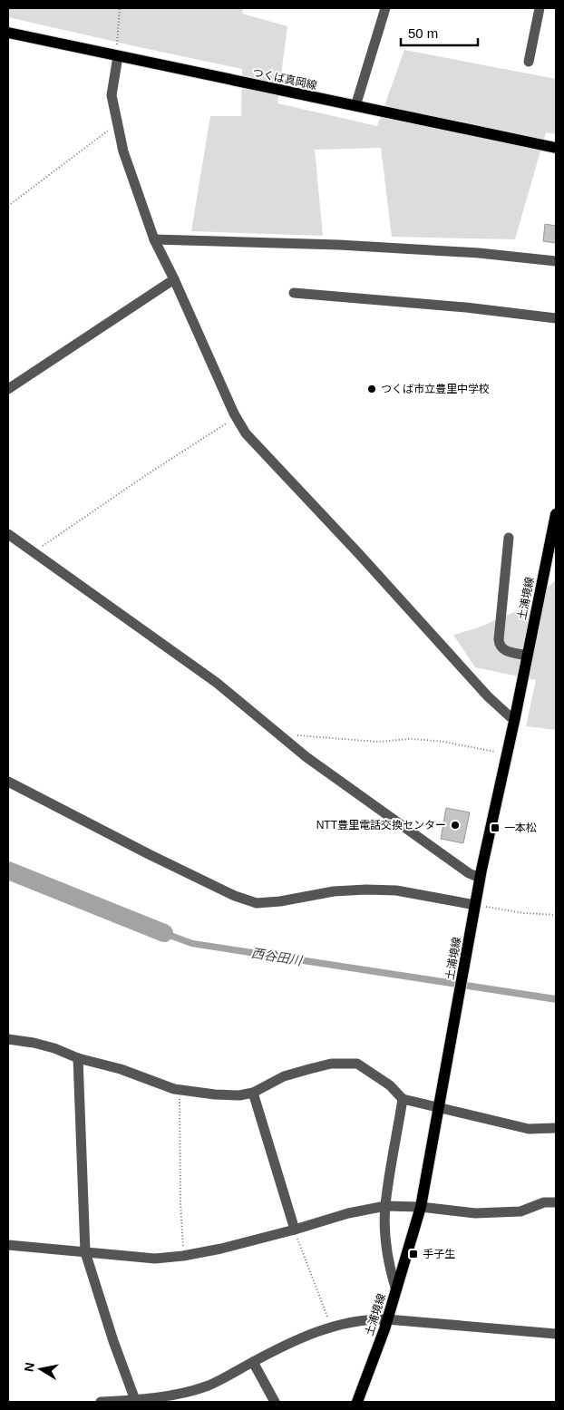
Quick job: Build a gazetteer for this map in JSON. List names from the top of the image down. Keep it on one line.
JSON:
{"streets":{"main road":["つくば真岡線","土浦境線"]},"water":["西谷田川"],"places":{"other":["つくば市立豊里中学校","NTT豊里電話交換センター"],"transit":["一本松","手子生"]},"scale_bar":"50 m","north":"left"}
